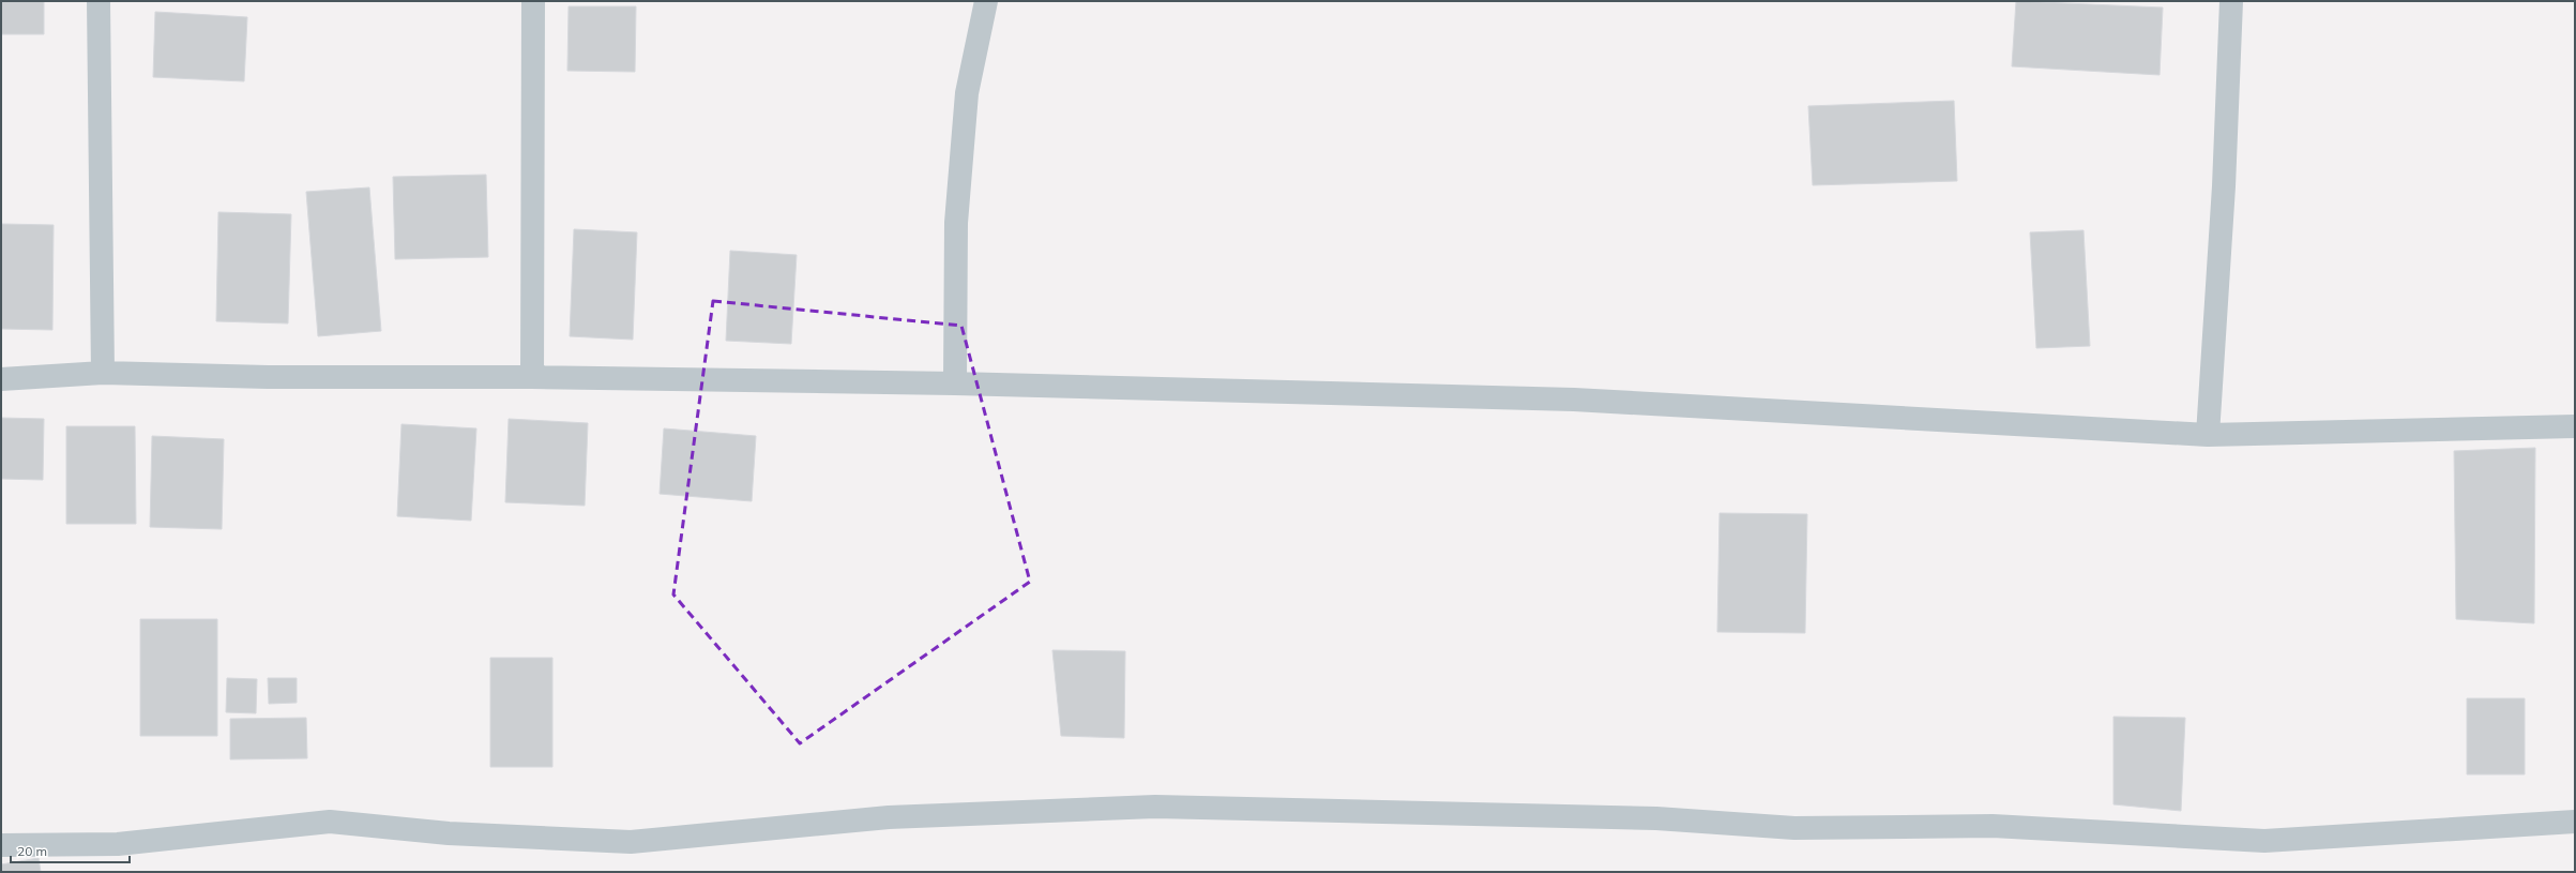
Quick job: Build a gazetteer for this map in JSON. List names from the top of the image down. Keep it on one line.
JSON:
{"scale_bar":"20 m"}
